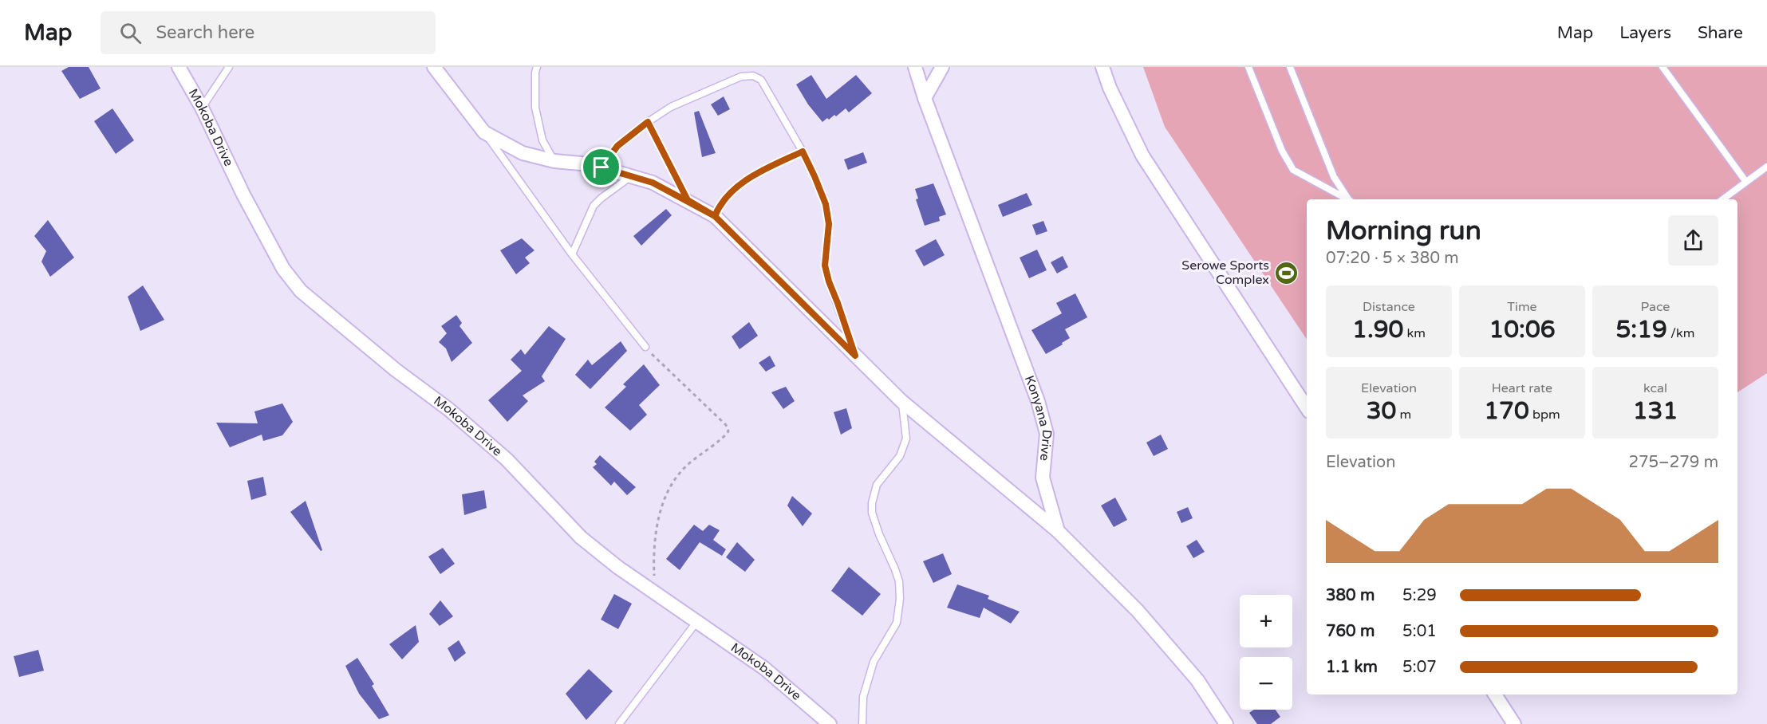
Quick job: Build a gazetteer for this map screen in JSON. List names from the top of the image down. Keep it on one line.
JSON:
{"streets":{"street":["Mokoba Drive","Konyana Drive"]},"places":{"sports":["Serowe Sports Complex"]},"page":{"header":"Map","search":"Search here","nav":["Map","Layers","Share"],"heading":["Morning run","07:20 · 5 × 380 m"],"stats":[["Distance","1.90 km"],["Time","10:06"],["Pace","5:19 /km"],["Elevation","30 m"],["Heart rate","170 bpm"],["kcal","131"]],"chart":["Elevation","275–279 m"],"list":[{"name":"380 m","note":"5:29"},{"name":"760 m","note":"5:01"},{"name":"1.1 km","note":"5:07"}],"map_buttons":["+","−"]}}
